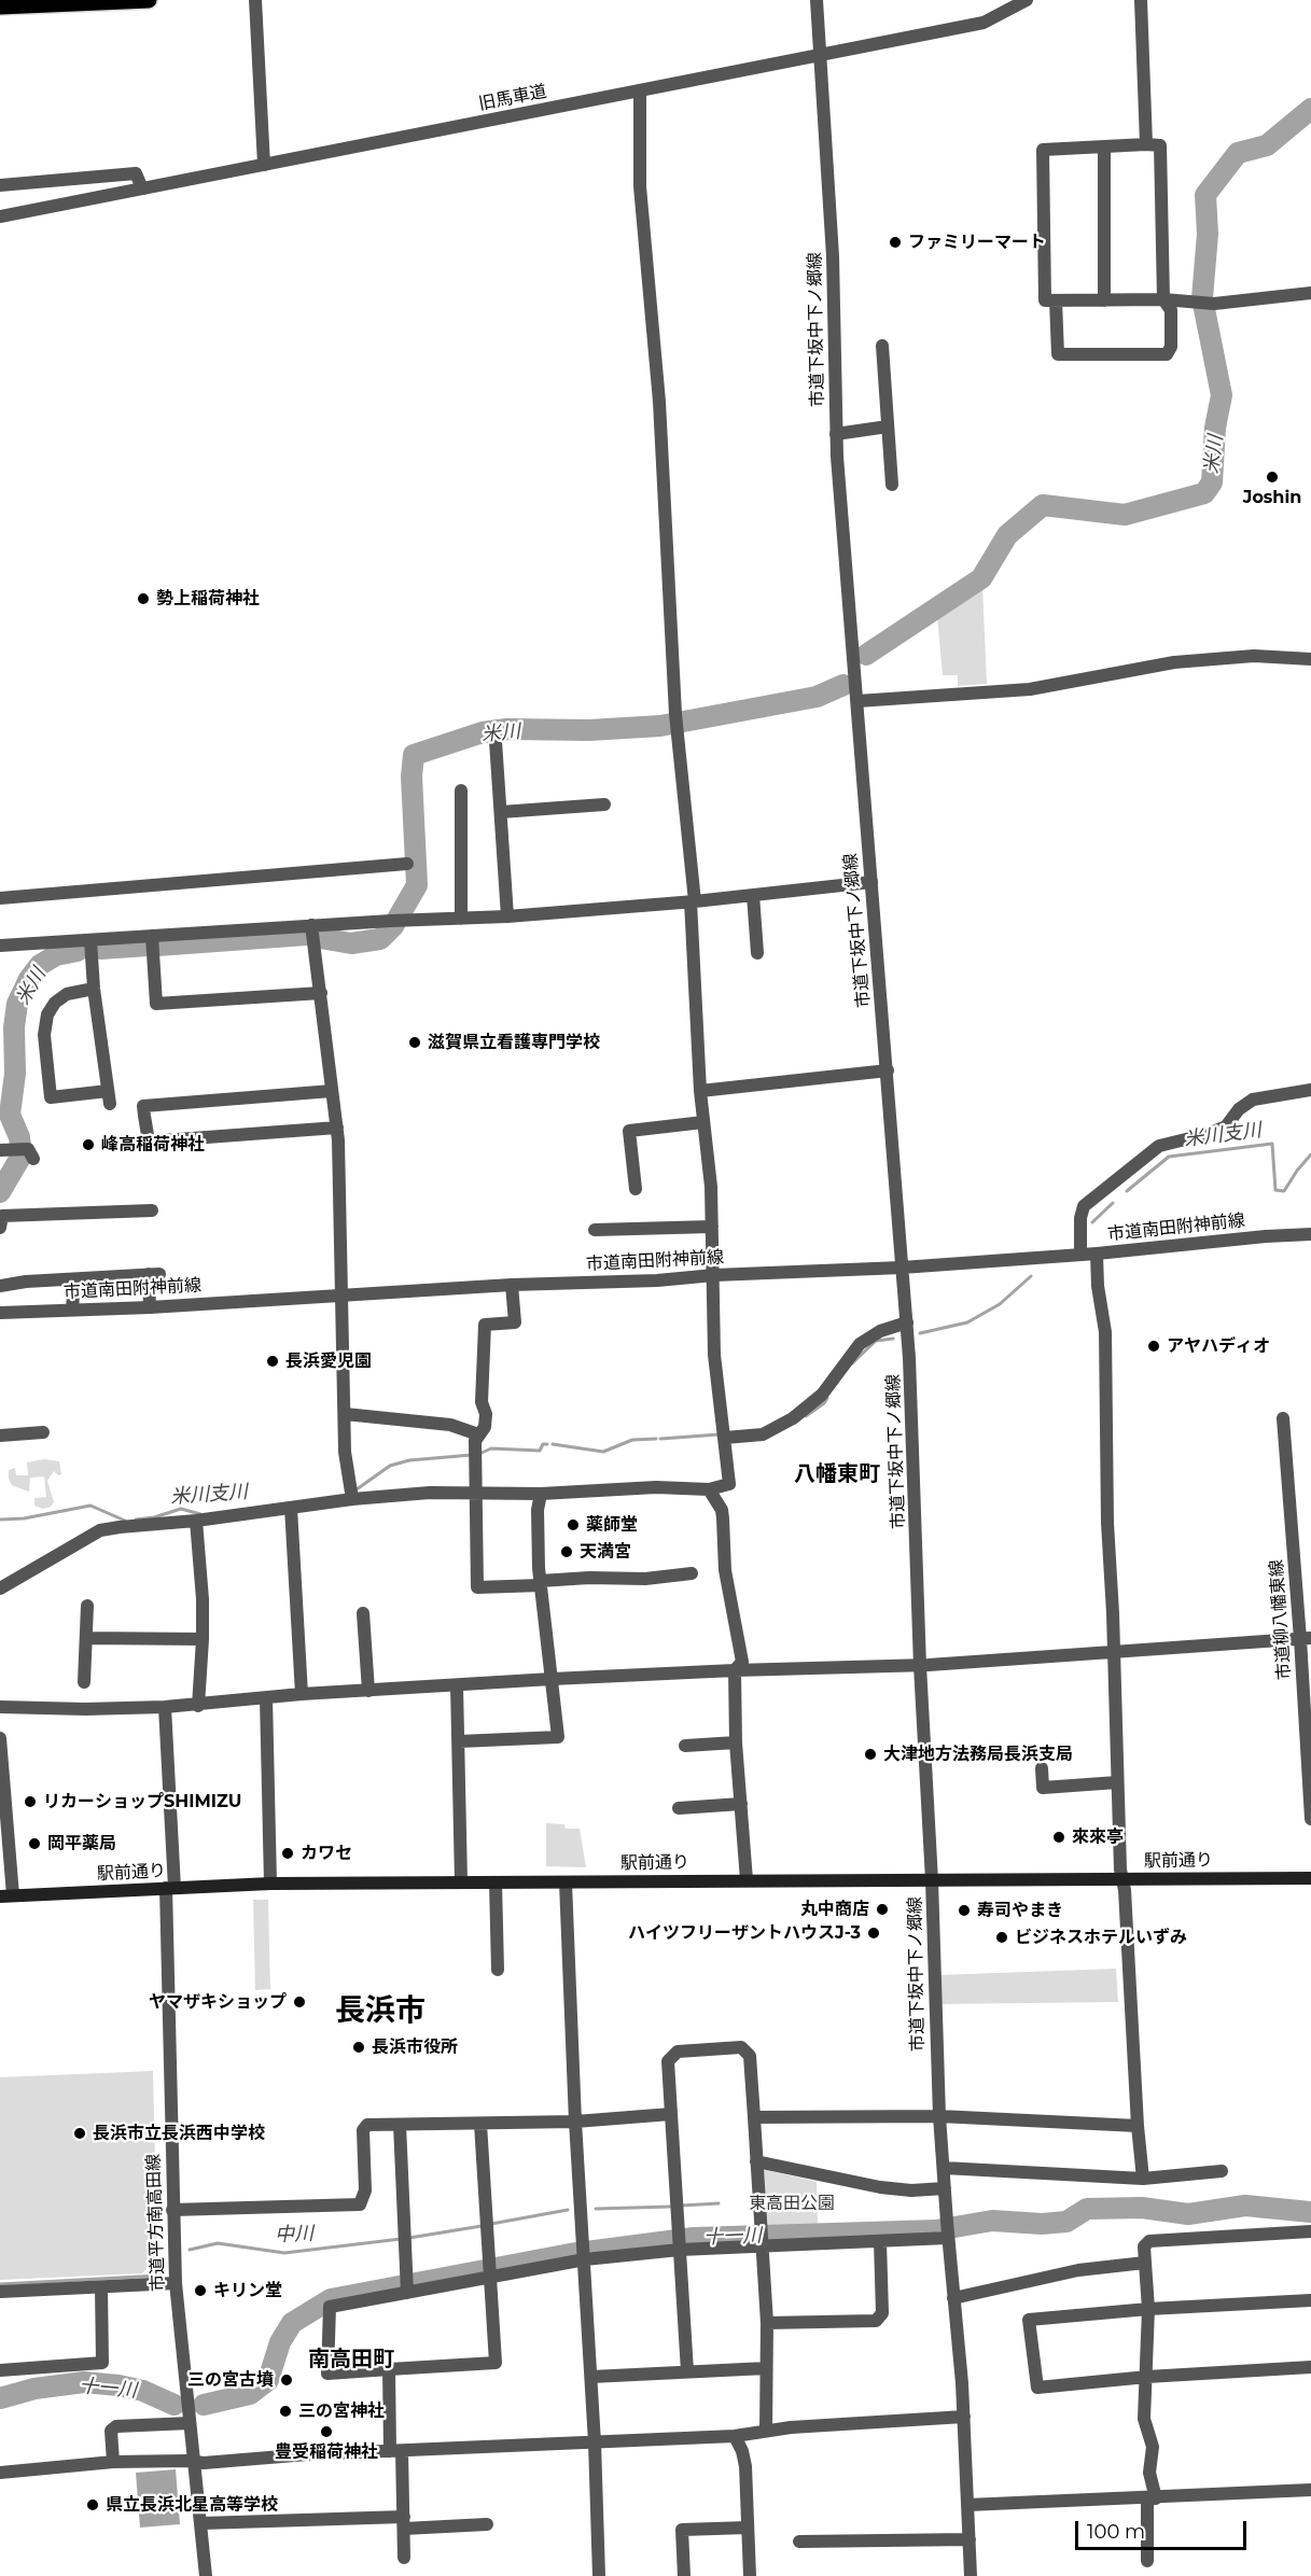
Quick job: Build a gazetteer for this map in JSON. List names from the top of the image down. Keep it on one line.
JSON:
{"streets":{"main road":["駅前通り"],"street":["旧馬車道","市道下坂中下ノ郷線","市道南田附神前線","市道柳八幡東線","市道平方南高田線"]},"crossings":[["旧馬車道","市道下坂中下ノ郷線"],["市道下坂中下ノ郷線","市道南田附神前線"],["市道下坂中下ノ郷線","駅前通り"],["駅前通り","市道平方南高田線"]],"districts":["八幡東町","長浜市","南高田町"],"water":["米川","米川支川","中川","十一川"],"parks":["東高田公園"],"places":["ファミリーマート","Joshin","勢上稲荷神社","滋賀県立看護専門学校","峰高稲荷神社","アヤハディオ","長浜愛児園","薬師堂","天満宮","大津地方法務局長浜支局","リカーショップSHIMIZU","來來亭","岡平薬局","カワセ","丸中商店","寿司やまき","ハイツフリーザントハウスJ-3","ビジネスホテルいずみ","ヤマザキショップ","長浜市役所","長浜市立長浜西中学校","キリン堂","三の宮古墳","三の宮神社","豊受稲荷神社","県立長浜北星高等学校"],"scale_bar":"100 m"}
